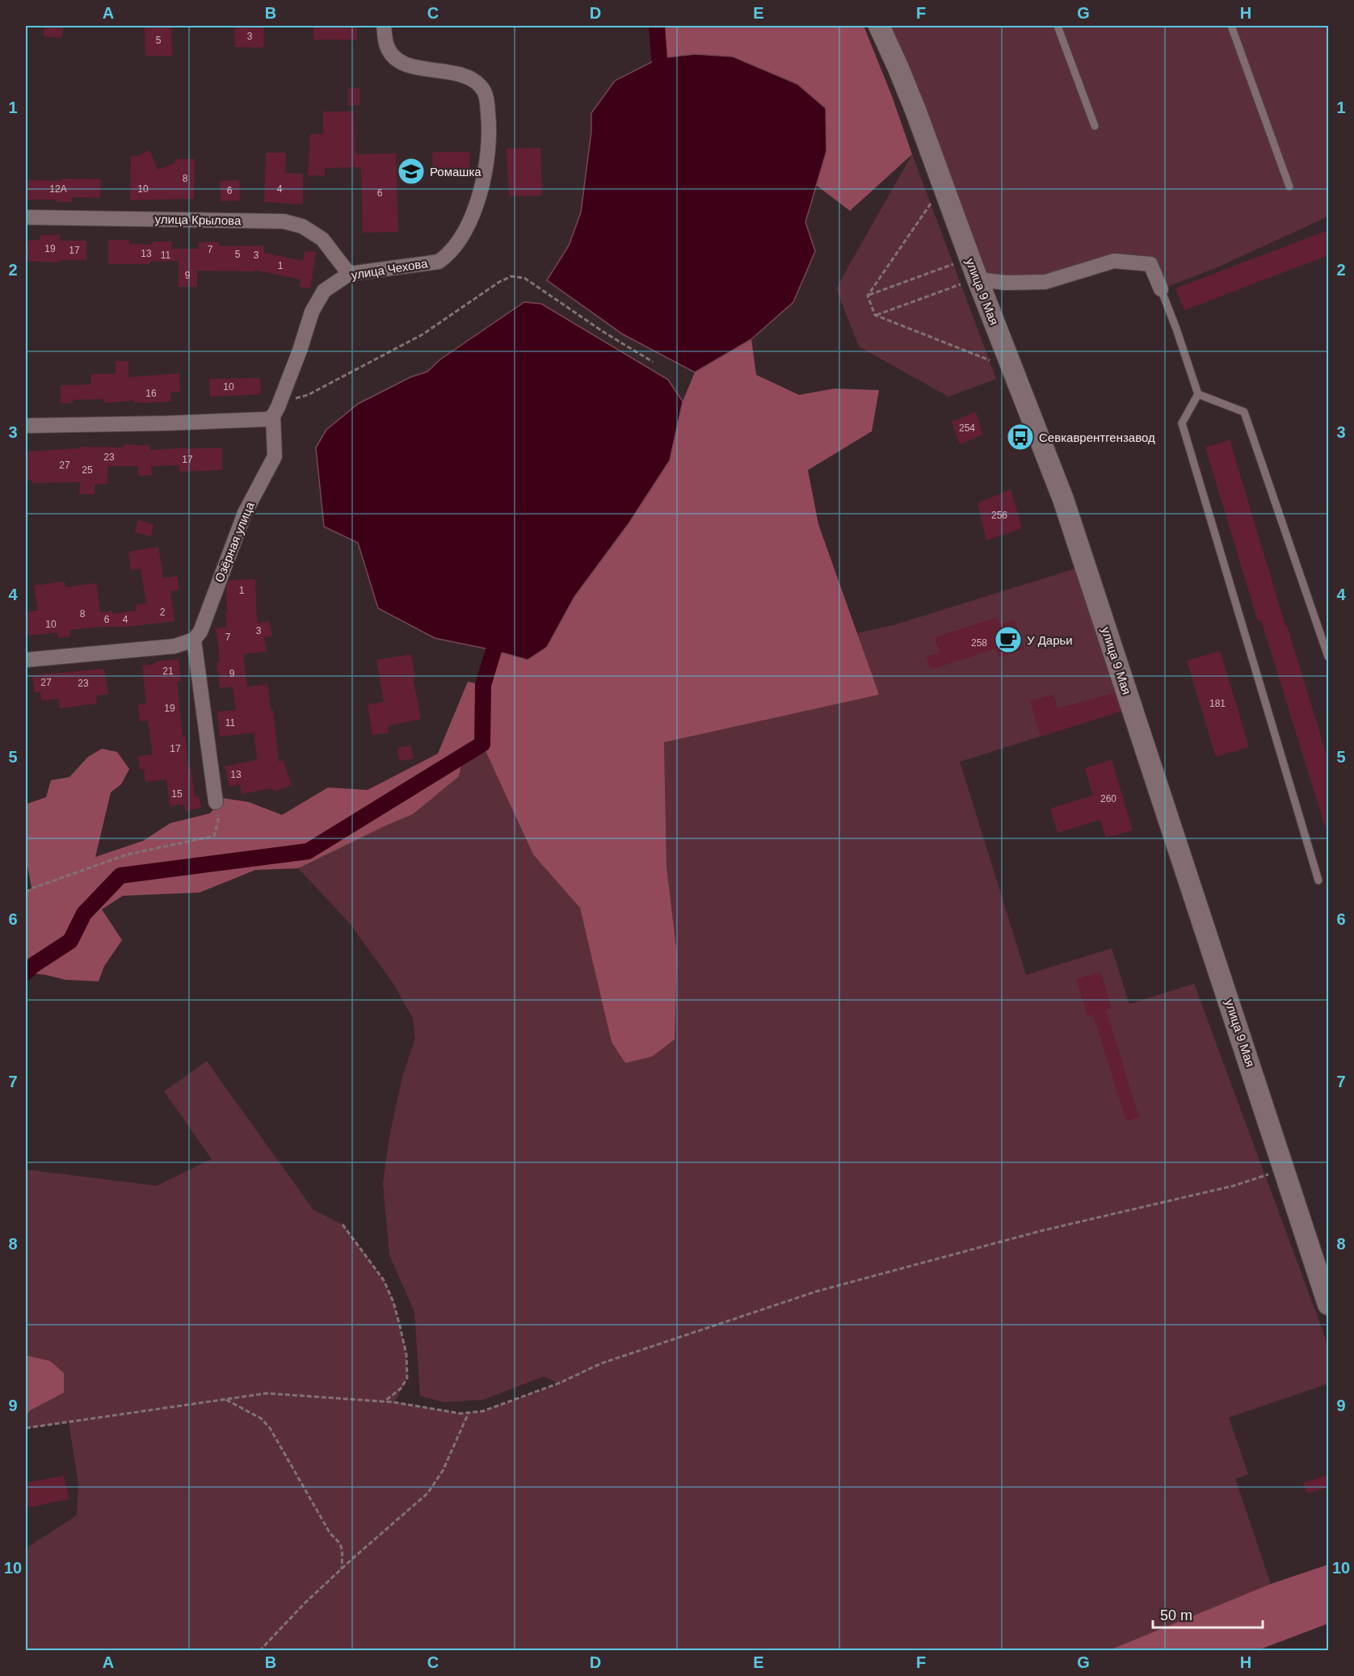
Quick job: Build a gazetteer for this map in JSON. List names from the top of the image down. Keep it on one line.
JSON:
{"streets":{"street":["улица Крылова","улица Чехова","улица 9 Мая","Озёрная улица"]},"crossings":[["улица Крылова","улица Чехова"],["улица Чехова","Озёрная улица"]],"places":{"school or university":["Ромашка"],"bus stop":["Севкаврентгензавод"],"cafe":["У Дарьи"]},"house_numbers":["3","5","8","12А","10","4","6","6","19","7","17","13","5","11","3","1","9","10","16","254","23","17","27","25","256","1","2","8","6","4","10","3","7","258","21","9","27","23","181","19","11","17","13","15","260"],"scale_bar":"50 m","grid":{"columns":["A","B","C","D","E","F","G","H"],"rows":["1","2","3","4","5","6","7","8","9","10"]}}
